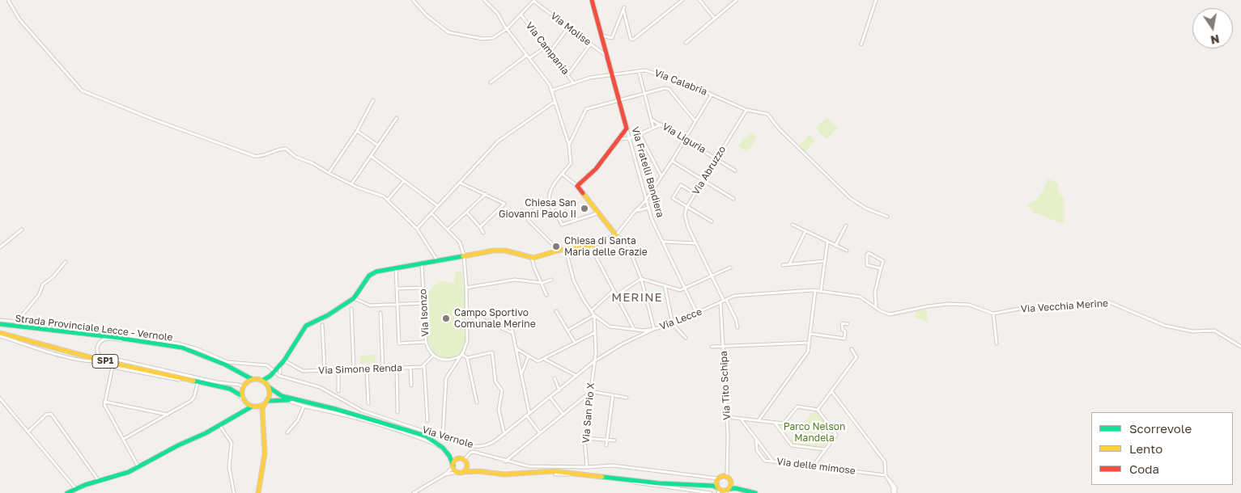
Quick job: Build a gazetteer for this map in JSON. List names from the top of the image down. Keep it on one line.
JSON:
{"streets":{"main road":["Via Fratelli Bandiera","Strada Provinciale Lecce - Vernole","SP1"],"street":["Via Molise","Via Campania","Via Calabria","Via Liguria","Via Abruzzo","Via Vecchia Merine","Via Isonzo","Via Lecce","Via Simone Renda","Via Tito Schipa","Via San Pio X","Via Vernole","Via delle mimose"]},"crossings":[["Via Molise","Via Fratelli Bandiera"],["Via Campania","Via Calabria"],["Via Calabria","Via Abruzzo"],["Via Calabria","Via Fratelli Bandiera"],["Via Liguria","Via Abruzzo"],["Via Fratelli Bandiera","Via Lecce"],["Via Vecchia Merine","Via Lecce"],["Via Lecce","Via Tito Schipa"],["Via Lecce","Via Vernole"],["Via San Pio X","Via Vernole"]],"districts":["MERINE"],"parks":["Parco Nelson Mandela"],"places":["Chiesa San Giovanni Paolo II","Chiesa di Santa Maria delle Grazie","Campo Sportivo Comunale Merine"],"legend":["Scorrevole","Lento","Coda"],"north":"bottom"}
